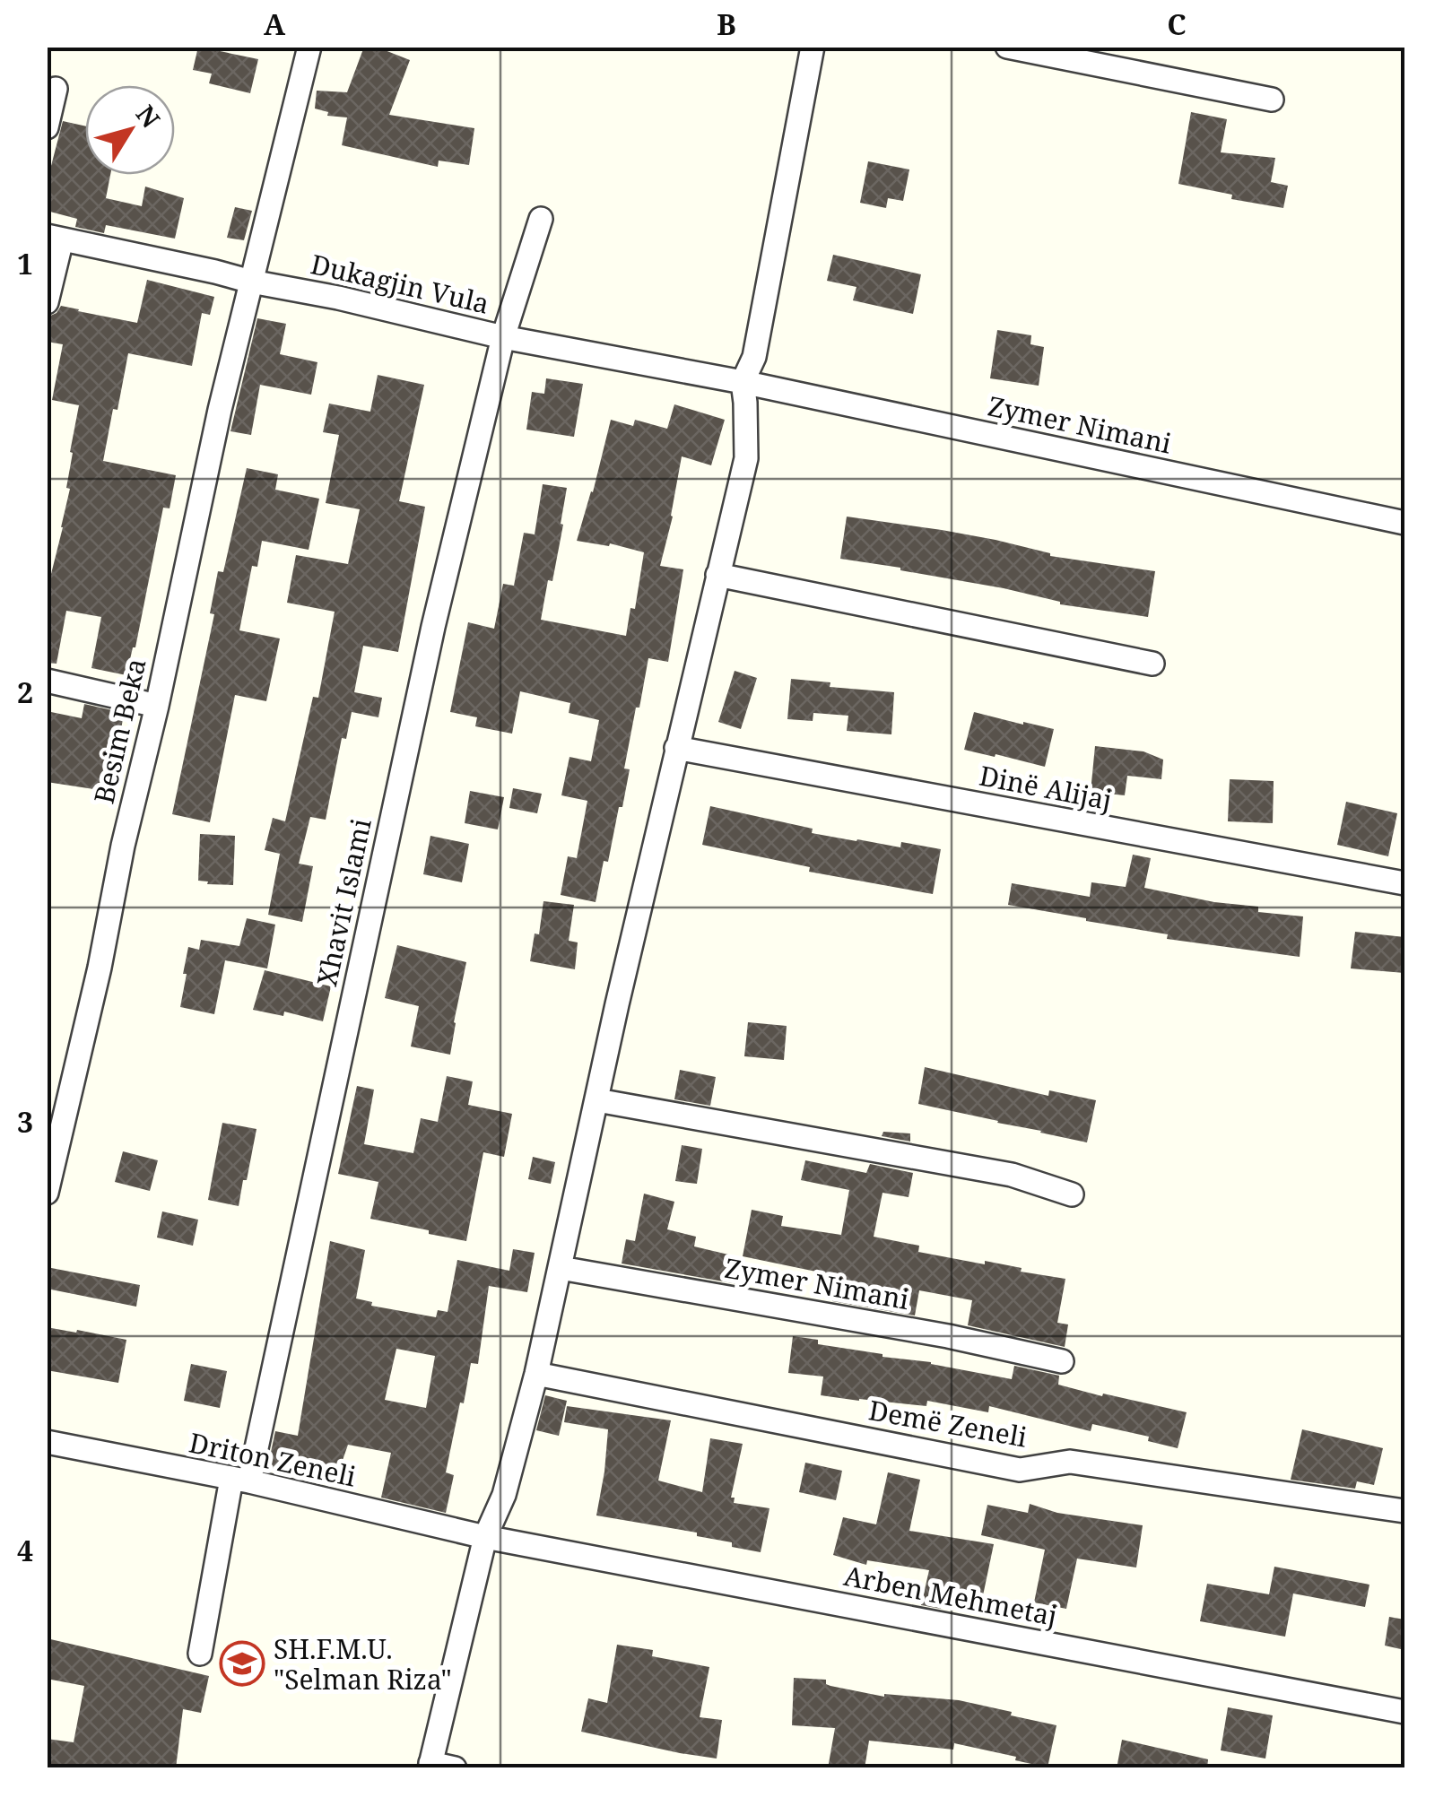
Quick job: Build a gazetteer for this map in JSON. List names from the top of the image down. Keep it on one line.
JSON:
{"streets":{"street":["Dukagjin Vula","Zymer Nimani","Besim Beka","Dinë Alijaj","Xhavit Islami","Demë Zeneli","Driton Zeneli","Arben Mehmetaj"]},"crossings":[["Dukagjin Vula","Zymer Nimani"],["Dukagjin Vula","Besim Beka"],["Dukagjin Vula","Xhavit Islami"],["Xhavit Islami","Driton Zeneli"],["Driton Zeneli","Arben Mehmetaj"]],"places":{"school or university":["SH.F.M.U. \"Selman Riza\""]},"north":"top right","grid":{"columns":["A","B","C"],"rows":["1","2","3","4"]}}
